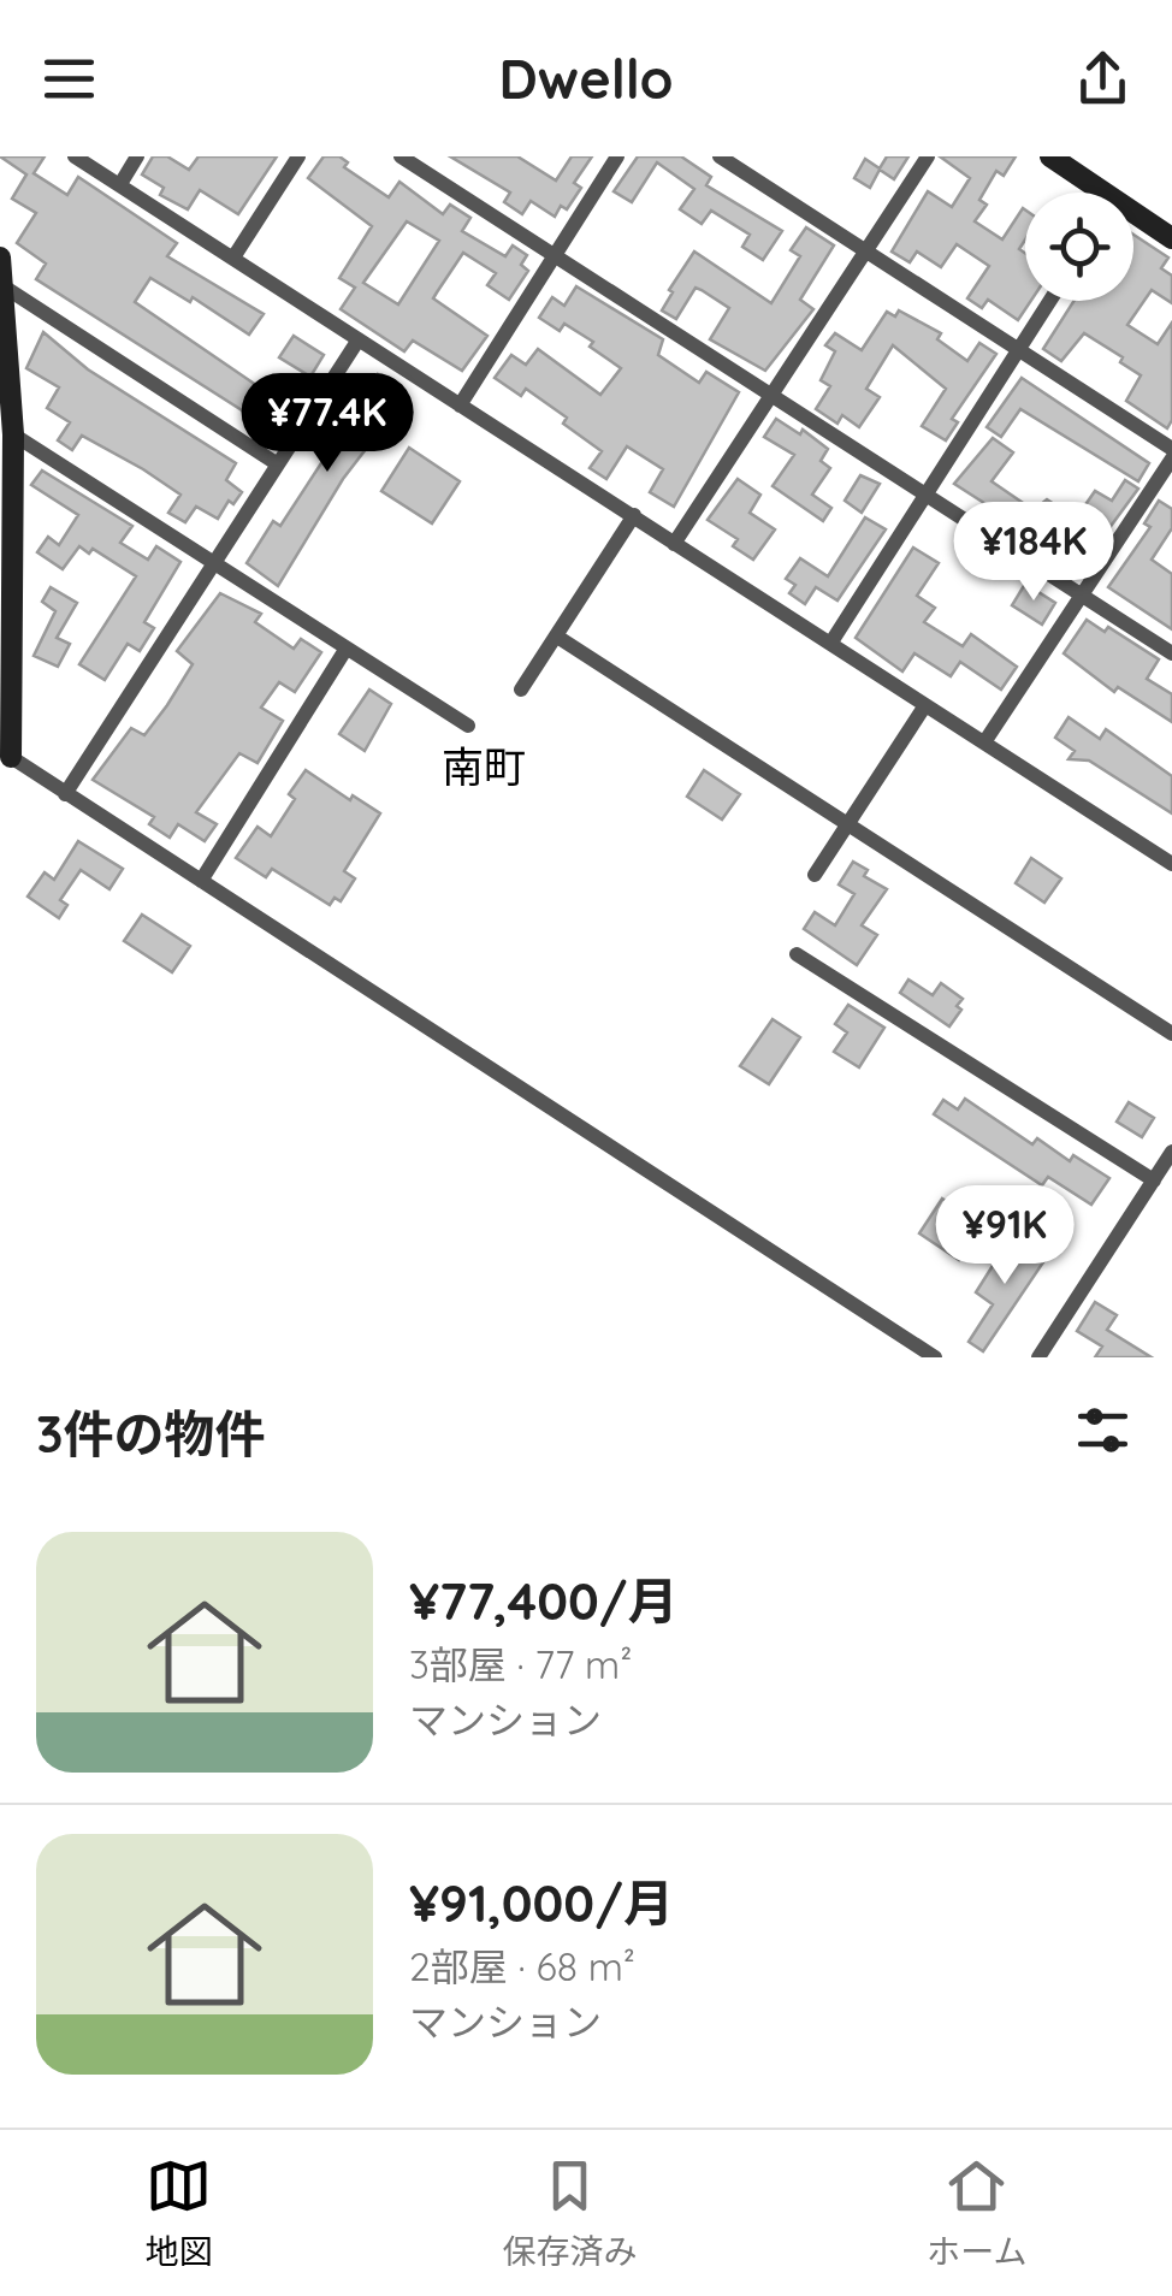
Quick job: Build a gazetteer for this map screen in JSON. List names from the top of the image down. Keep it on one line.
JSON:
{"districts":["南町"],"page":{"header":"Dwello","price":["¥77.4K","¥184K","¥91K"],"heading":"3件の物件","list":[{"name":"¥77,400/月","note":"3部屋 · 77 m² · マンション"},{"name":"¥91,000/月","note":"2部屋 · 68 m² · マンション"}],"tabs":["地図","保存済み","ホーム"]}}
